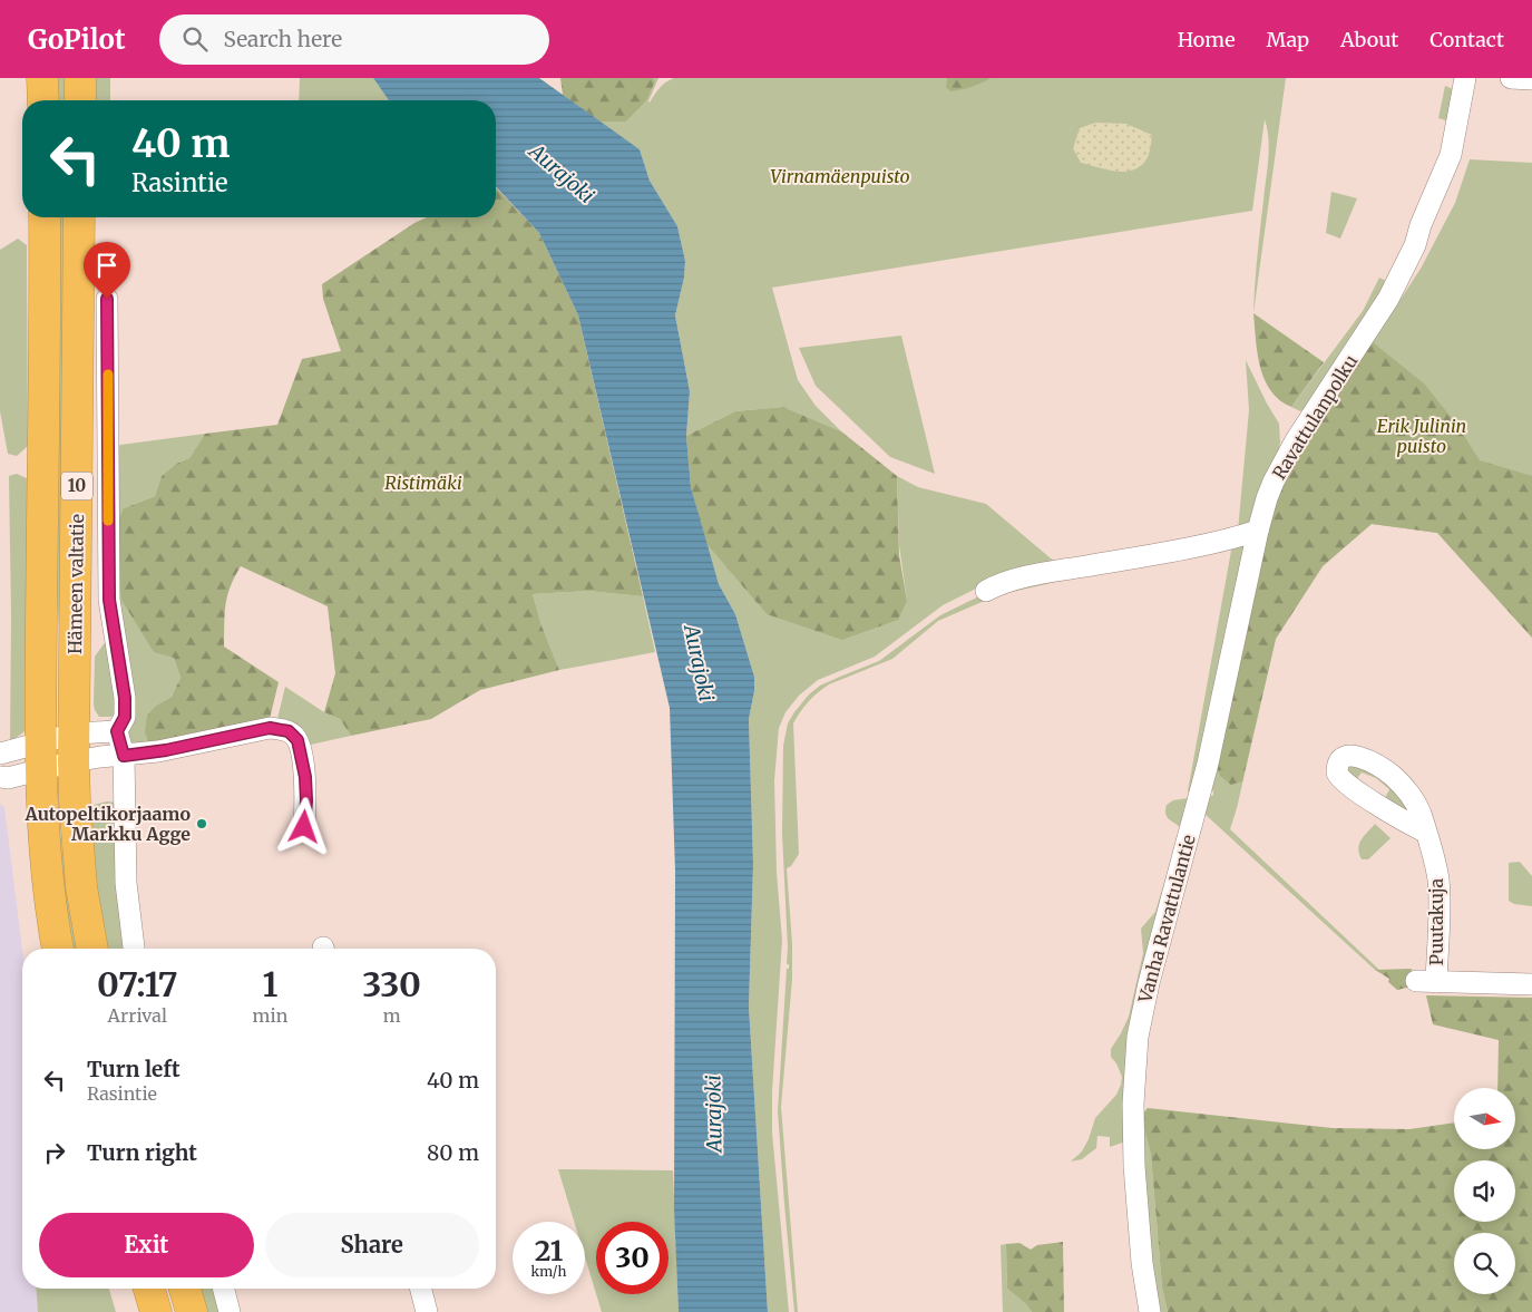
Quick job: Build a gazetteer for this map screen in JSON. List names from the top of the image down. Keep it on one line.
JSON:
{"streets":{"highway":["10","Hämeen valtatie"],"street":["Ravattulanpolku","Vanha Ravattulantie","Puutakuja"]},"crossings":[["Ravattulanpolku","Vanha Ravattulantie"]],"water":["Aurajoki"],"parks":["Virnamäenpuisto","Erik Julinin puisto","Ristimäki"],"places":["Autopeltikorjaamo Markku Agge"],"north":"right","page":{"header":"GoPilot","search":"Search here","nav":["Home","Map","About","Contact"],"turn":["40 m","Rasintie"],"eta":["07:17","Arrival","1","min","330","m"],"list":[{"name":"Turn left","note":"Rasintie","value":"40 m"},{"name":"Turn right","value":"80 m"}],"buttons":["Exit","Share"],"speed":"21 km/h","limit":"30"}}
